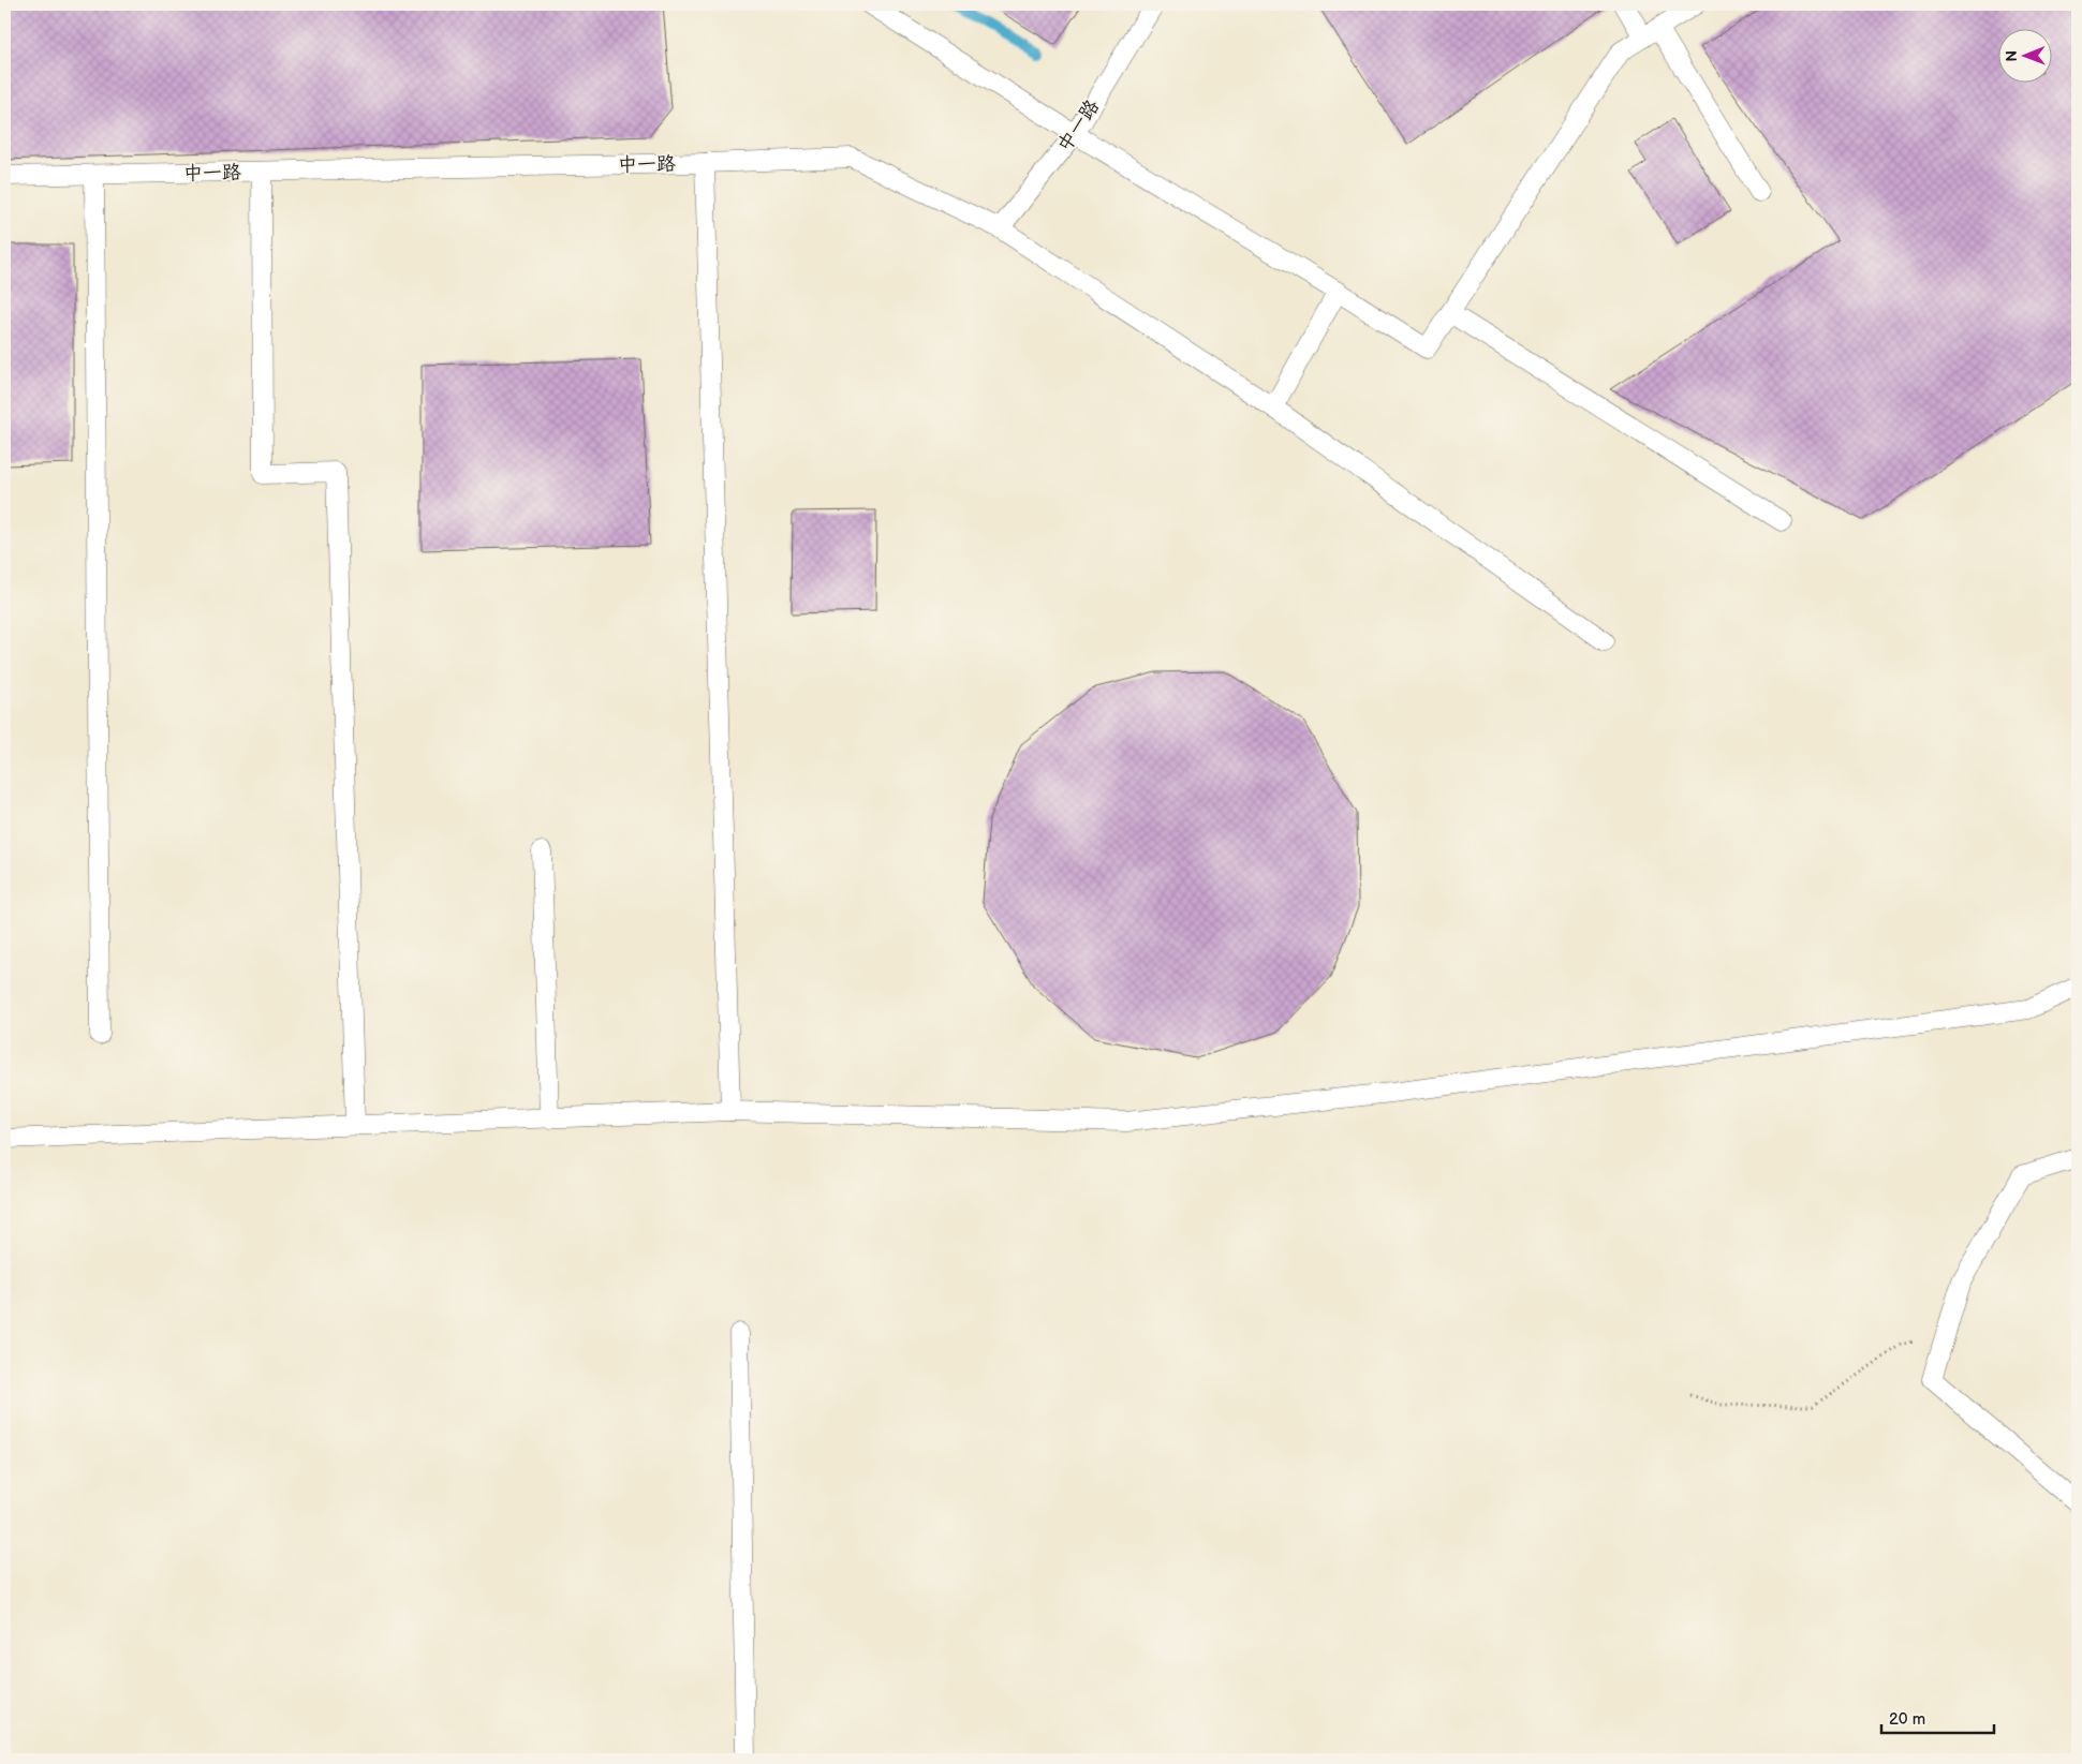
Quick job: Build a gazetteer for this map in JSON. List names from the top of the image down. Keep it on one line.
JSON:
{"streets":{"lane":["中一路"]},"scale_bar":"20 m","north":"left"}
